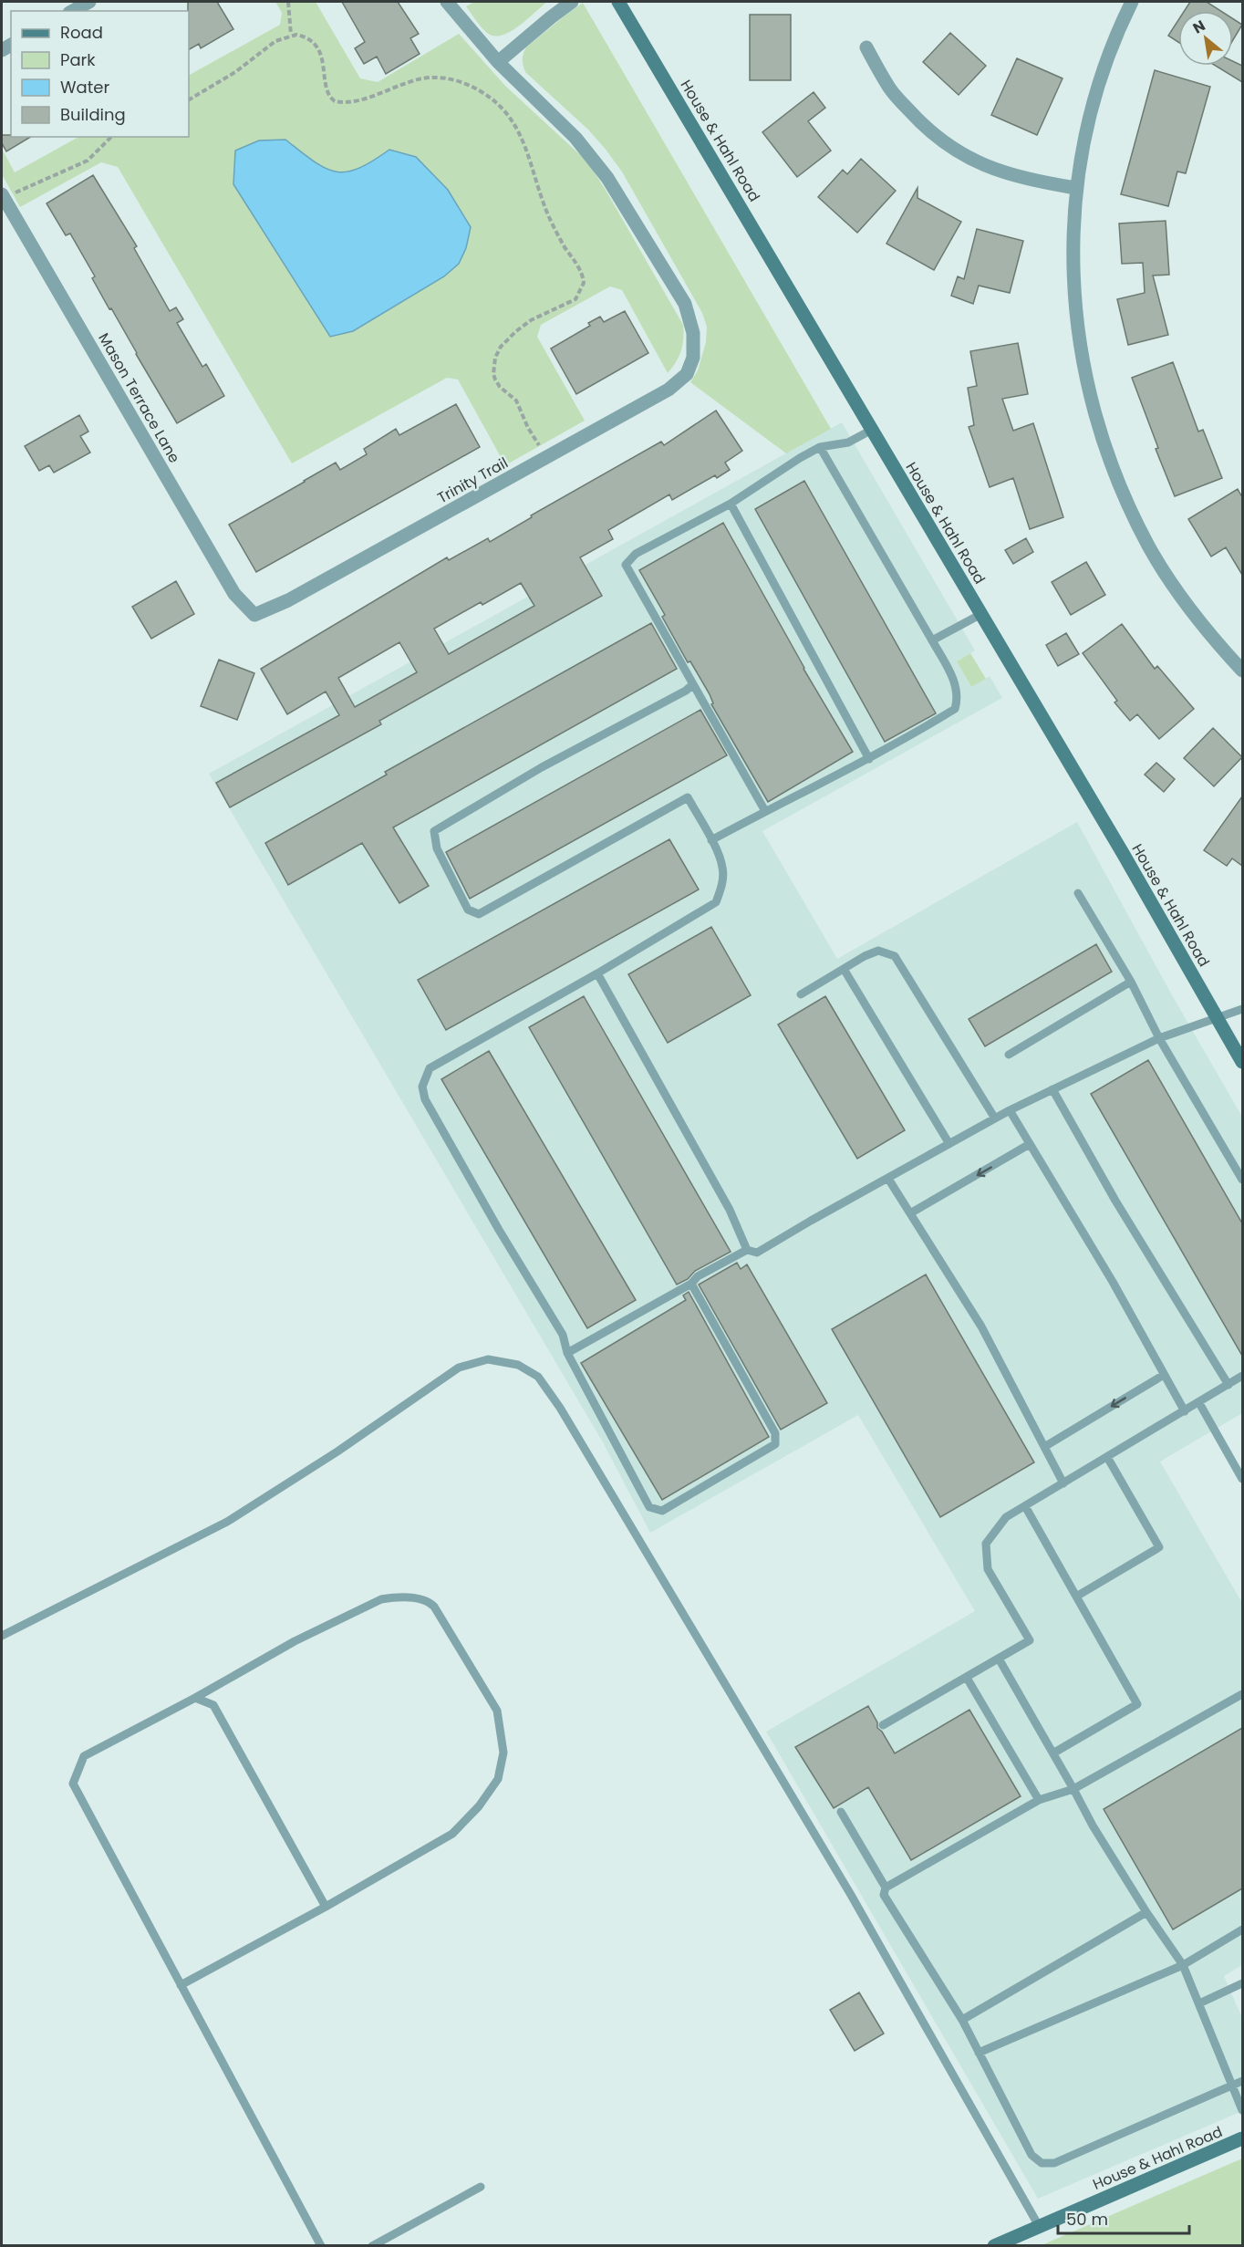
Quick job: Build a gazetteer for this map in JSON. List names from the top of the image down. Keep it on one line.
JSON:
{"streets":{"street":["House & Hahl Road","Mason Terrace Lane","Trinity Trail"]},"crossings":[["Mason Terrace Lane","Trinity Trail"]],"legend":["Road","Park","Water","Building"],"scale_bar":"50 m","north":"top left"}
